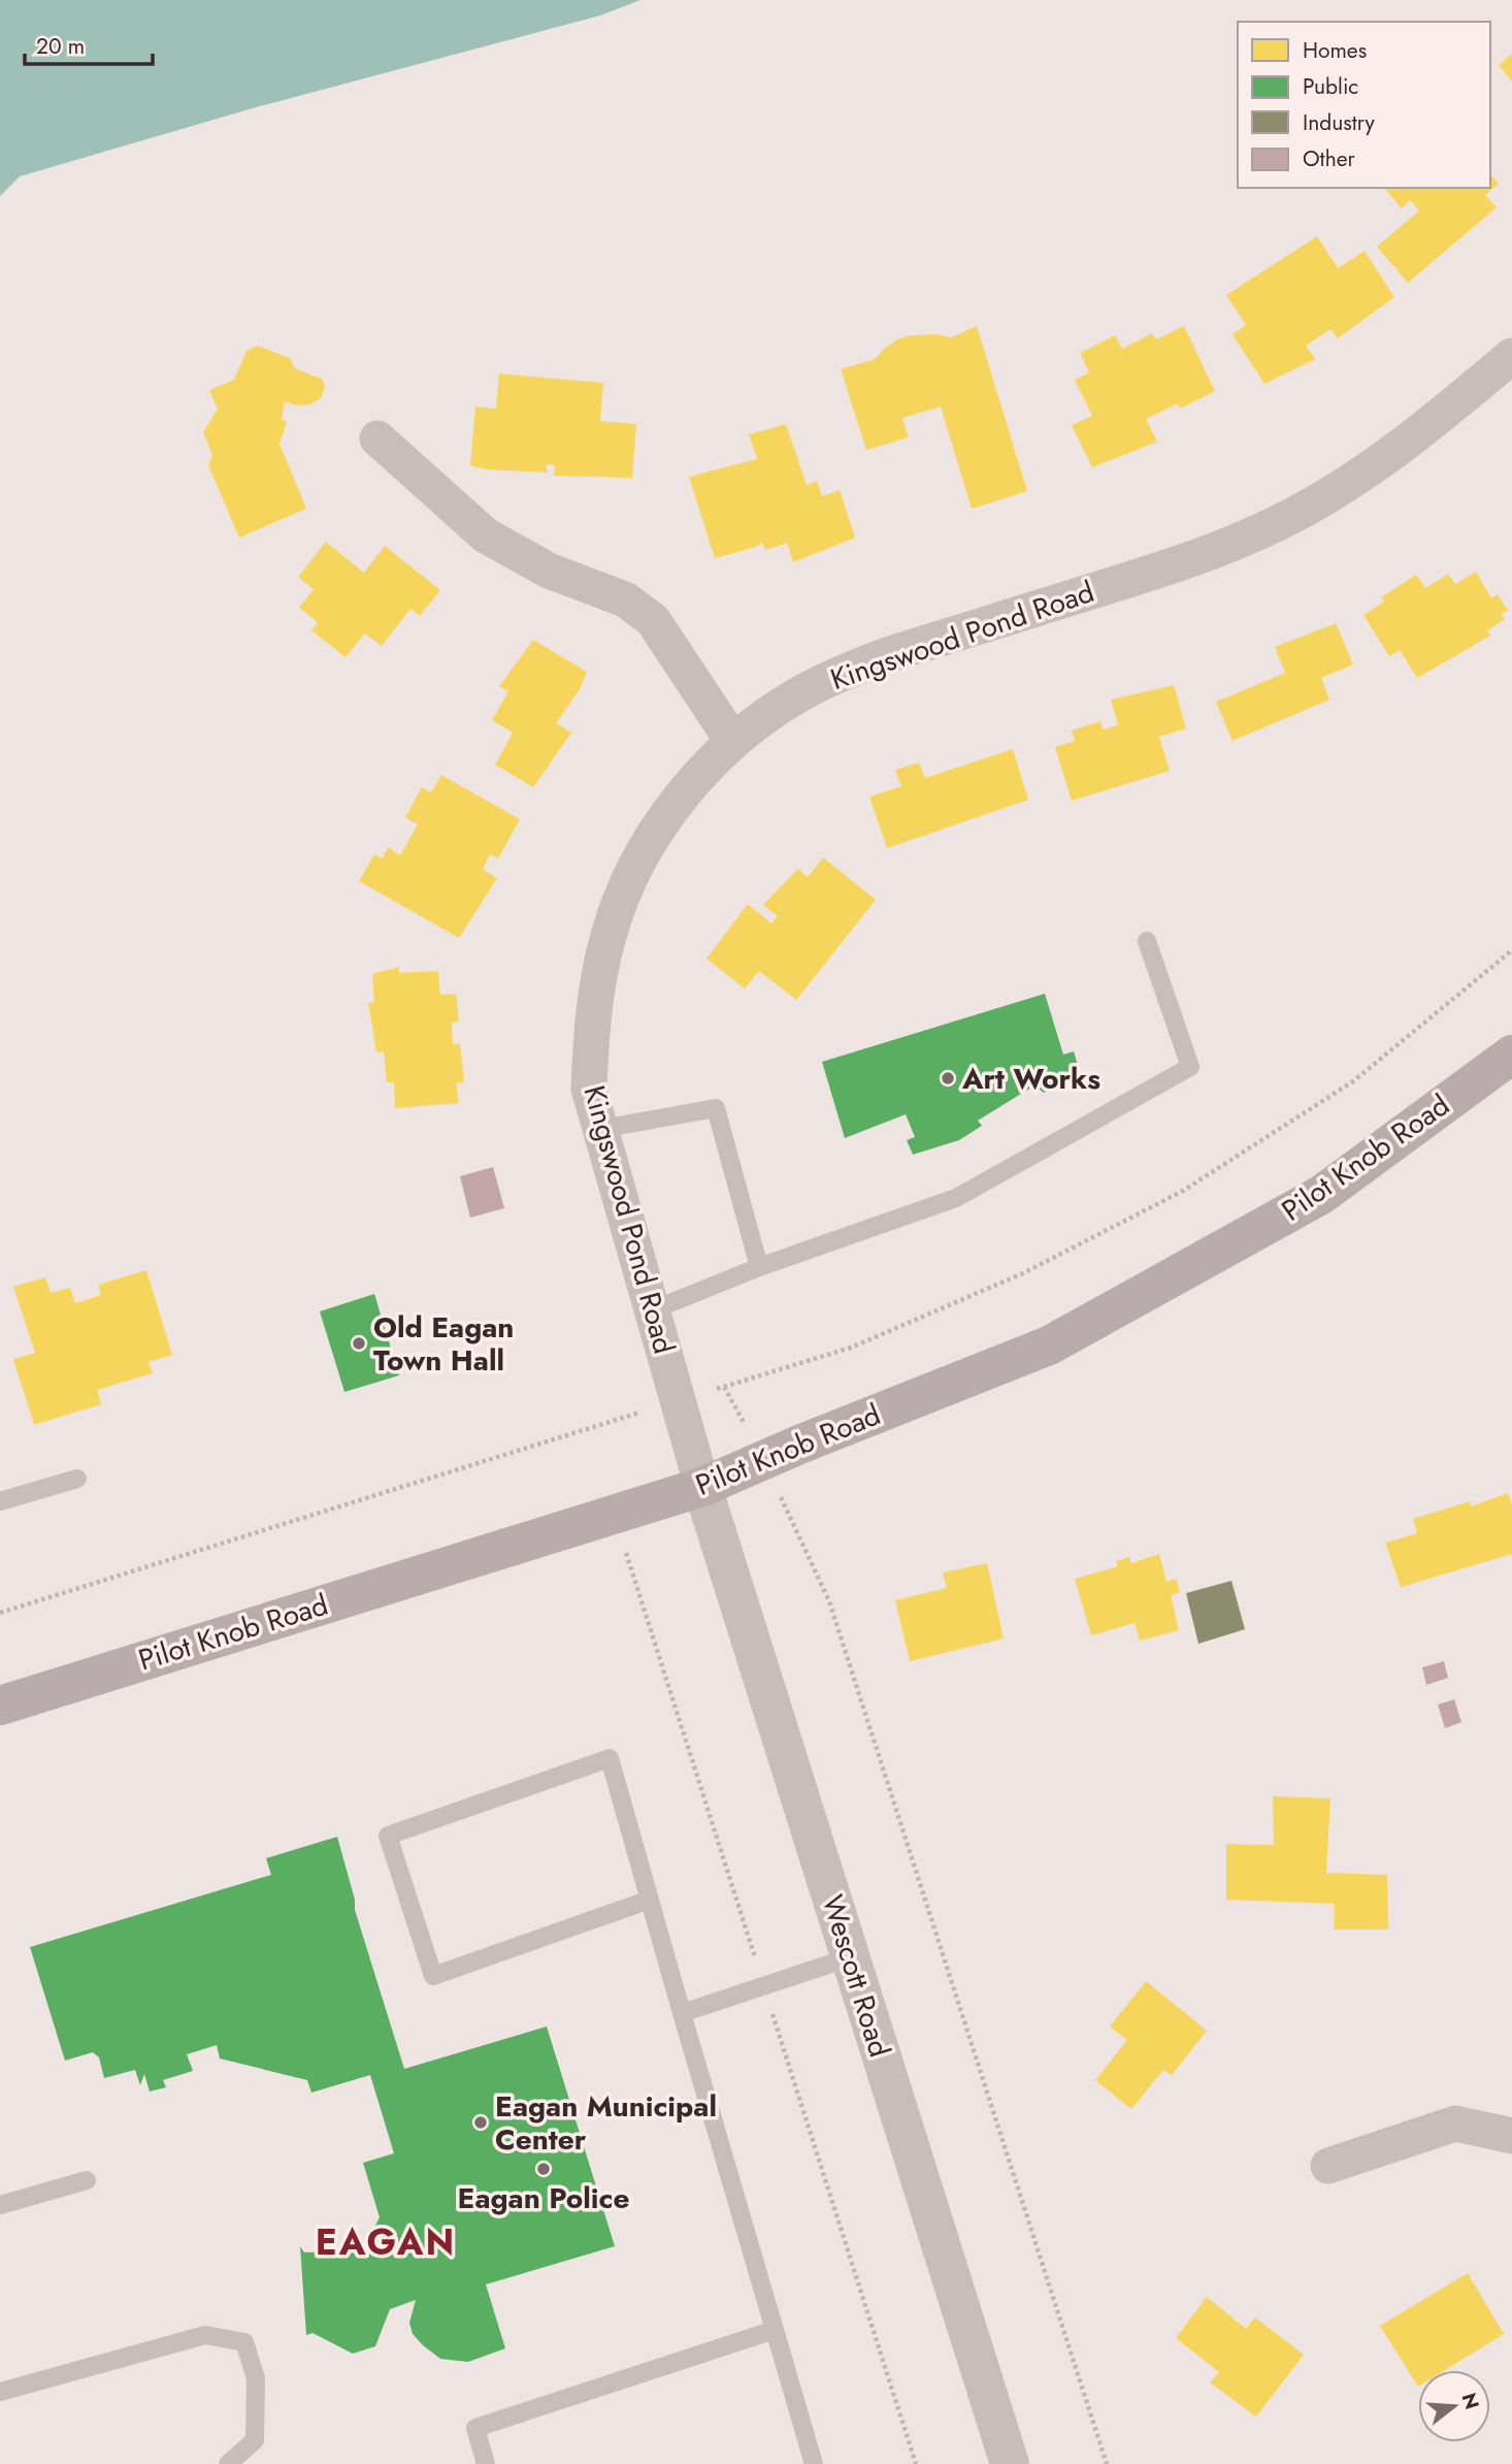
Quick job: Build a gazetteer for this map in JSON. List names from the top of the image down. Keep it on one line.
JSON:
{"streets":{"main road":["Pilot Knob Road"],"street":["Kingswood Pond Road","Wescott Road"]},"crossings":[["Kingswood Pond Road","Pilot Knob Road"],["Kingswood Pond Road","Wescott Road"],["Pilot Knob Road","Wescott Road"]],"districts":["EAGAN"],"places":["Art Works","Old Eagan Town Hall","Eagan Municipal Center","Eagan Police"],"legend":["Homes","Public","Industry","Other"],"scale_bar":"20 m","north":"right"}
